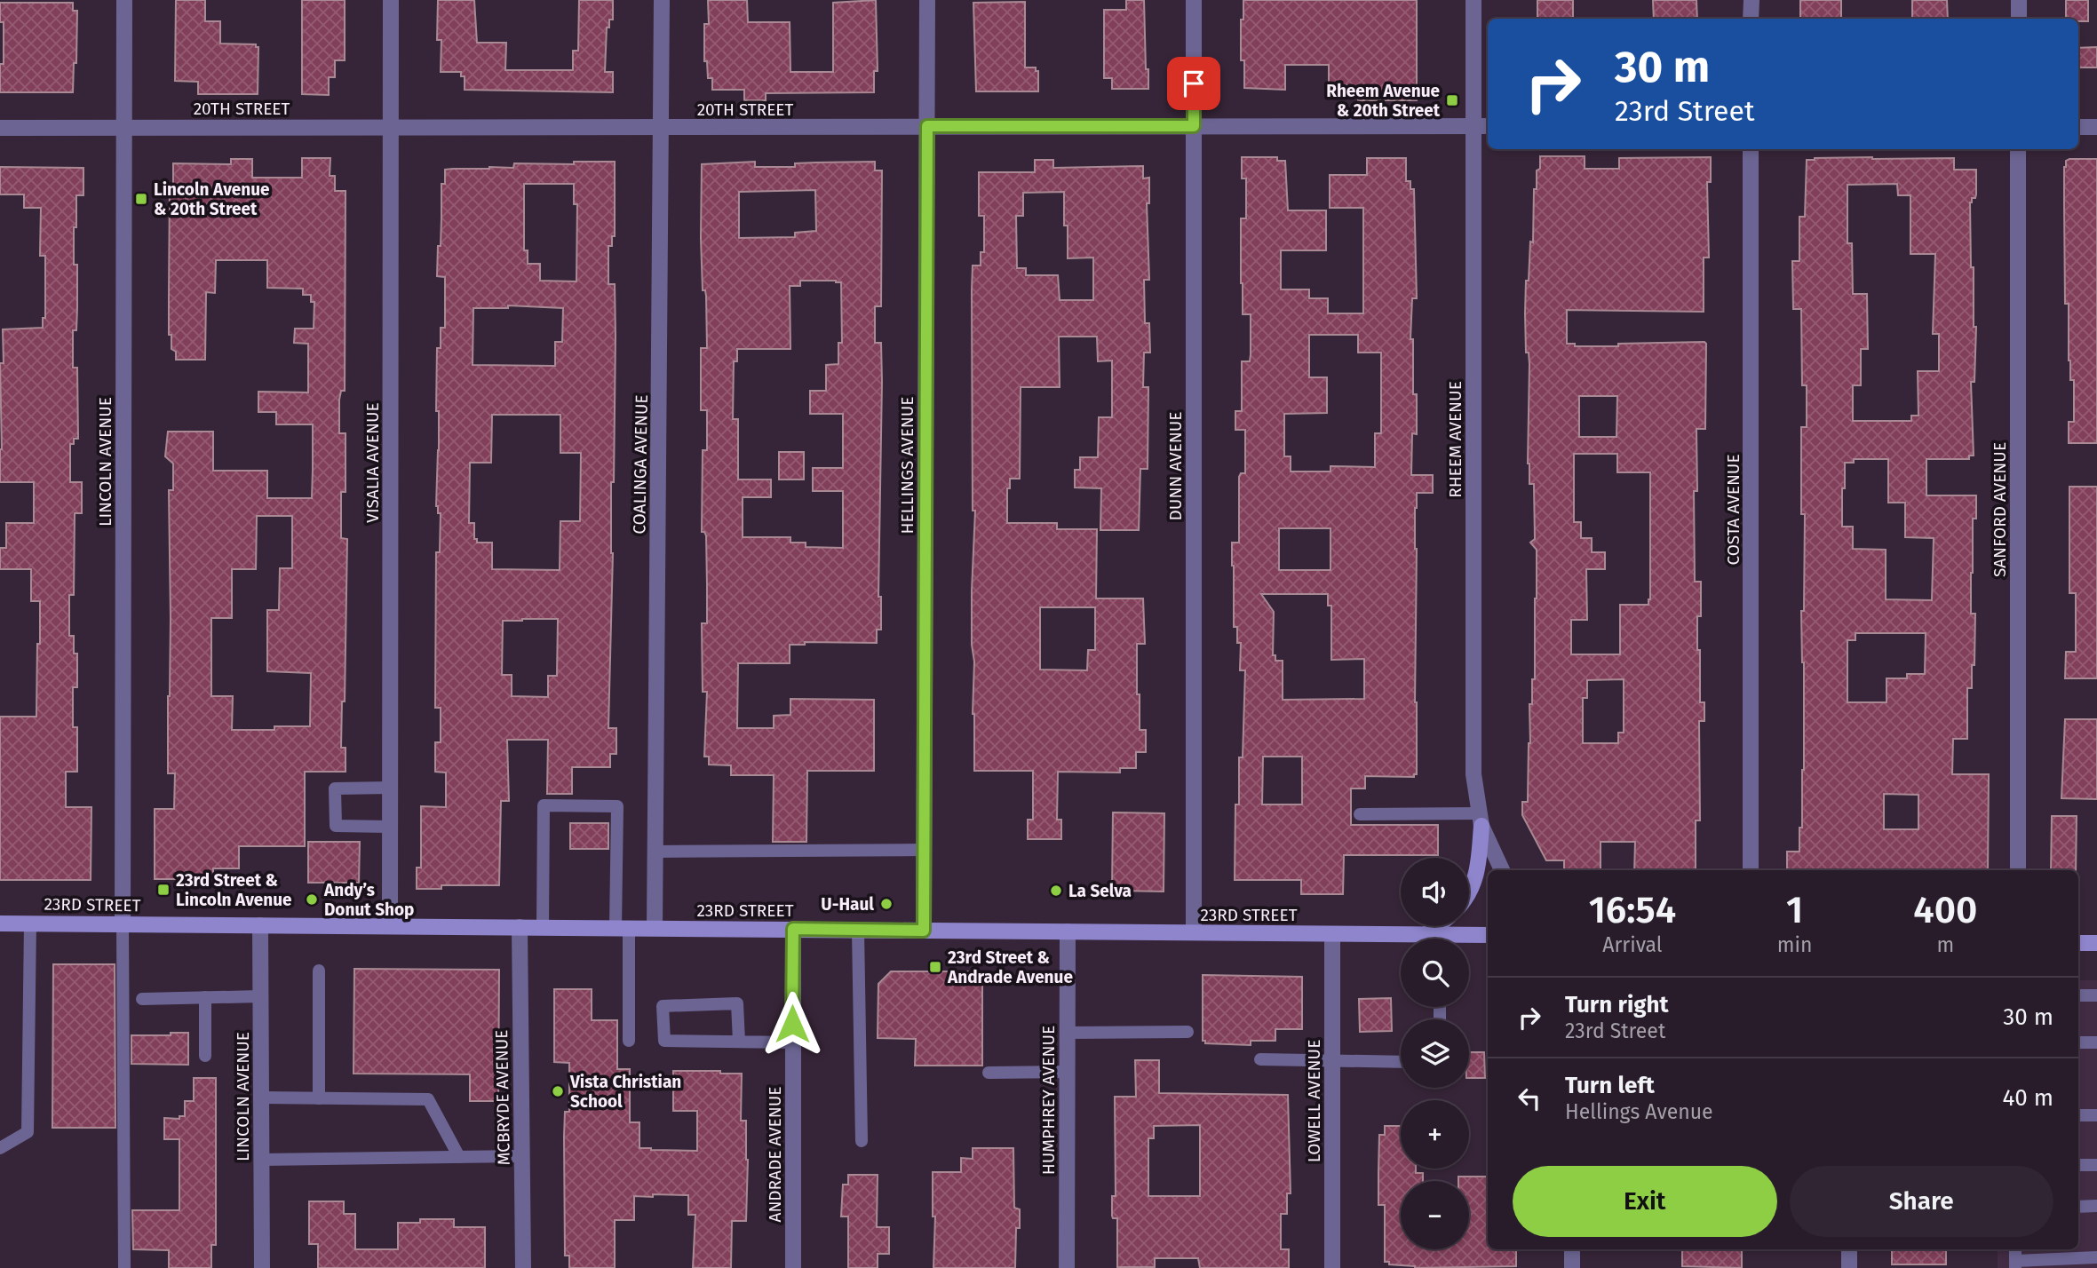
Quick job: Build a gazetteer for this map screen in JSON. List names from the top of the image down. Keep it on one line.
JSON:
{"streets":{"main road":["23RD STREET"],"street":["20TH STREET","RHEEM AVENUE","LINCOLN AVENUE","VISALIA AVENUE","COALINGA AVENUE","HELLINGS AVENUE","DUNN AVENUE","COSTA AVENUE","SANFORD AVENUE","MCBRYDE AVENUE","HUMPHREY AVENUE","LOWELL AVENUE","ANDRADE AVENUE"]},"crossings":[["20TH STREET","RHEEM AVENUE"],["20TH STREET","LINCOLN AVENUE"],["20TH STREET","VISALIA AVENUE"],["20TH STREET","COALINGA AVENUE"],["20TH STREET","HELLINGS AVENUE"],["20TH STREET","DUNN AVENUE"],["LINCOLN AVENUE","23RD STREET"],["VISALIA AVENUE","23RD STREET"],["COALINGA AVENUE","23RD STREET"],["HELLINGS AVENUE","23RD STREET"],["DUNN AVENUE","23RD STREET"],["23RD STREET","MCBRYDE AVENUE"],["23RD STREET","HUMPHREY AVENUE"],["23RD STREET","LOWELL AVENUE"],["23RD STREET","ANDRADE AVENUE"]],"places":{"transit":["Rheem Avenue & 20th Street","Lincoln Avenue & 20th Street","23rd Street & Lincoln Avenue","23rd Street & Andrade Avenue"],"other":["La Selva","Andy’s Donut Shop","U-Haul","Vista Christian School"]},"page":{"turn":["30 m","23rd Street"],"map_buttons":["+","−"],"eta":["16:54","Arrival","1","min","400","m"],"list":[{"name":"Turn right","note":"23rd Street","value":"30 m"},{"name":"Turn left","note":"Hellings Avenue","value":"40 m"}],"buttons":["Exit","Share"]}}
